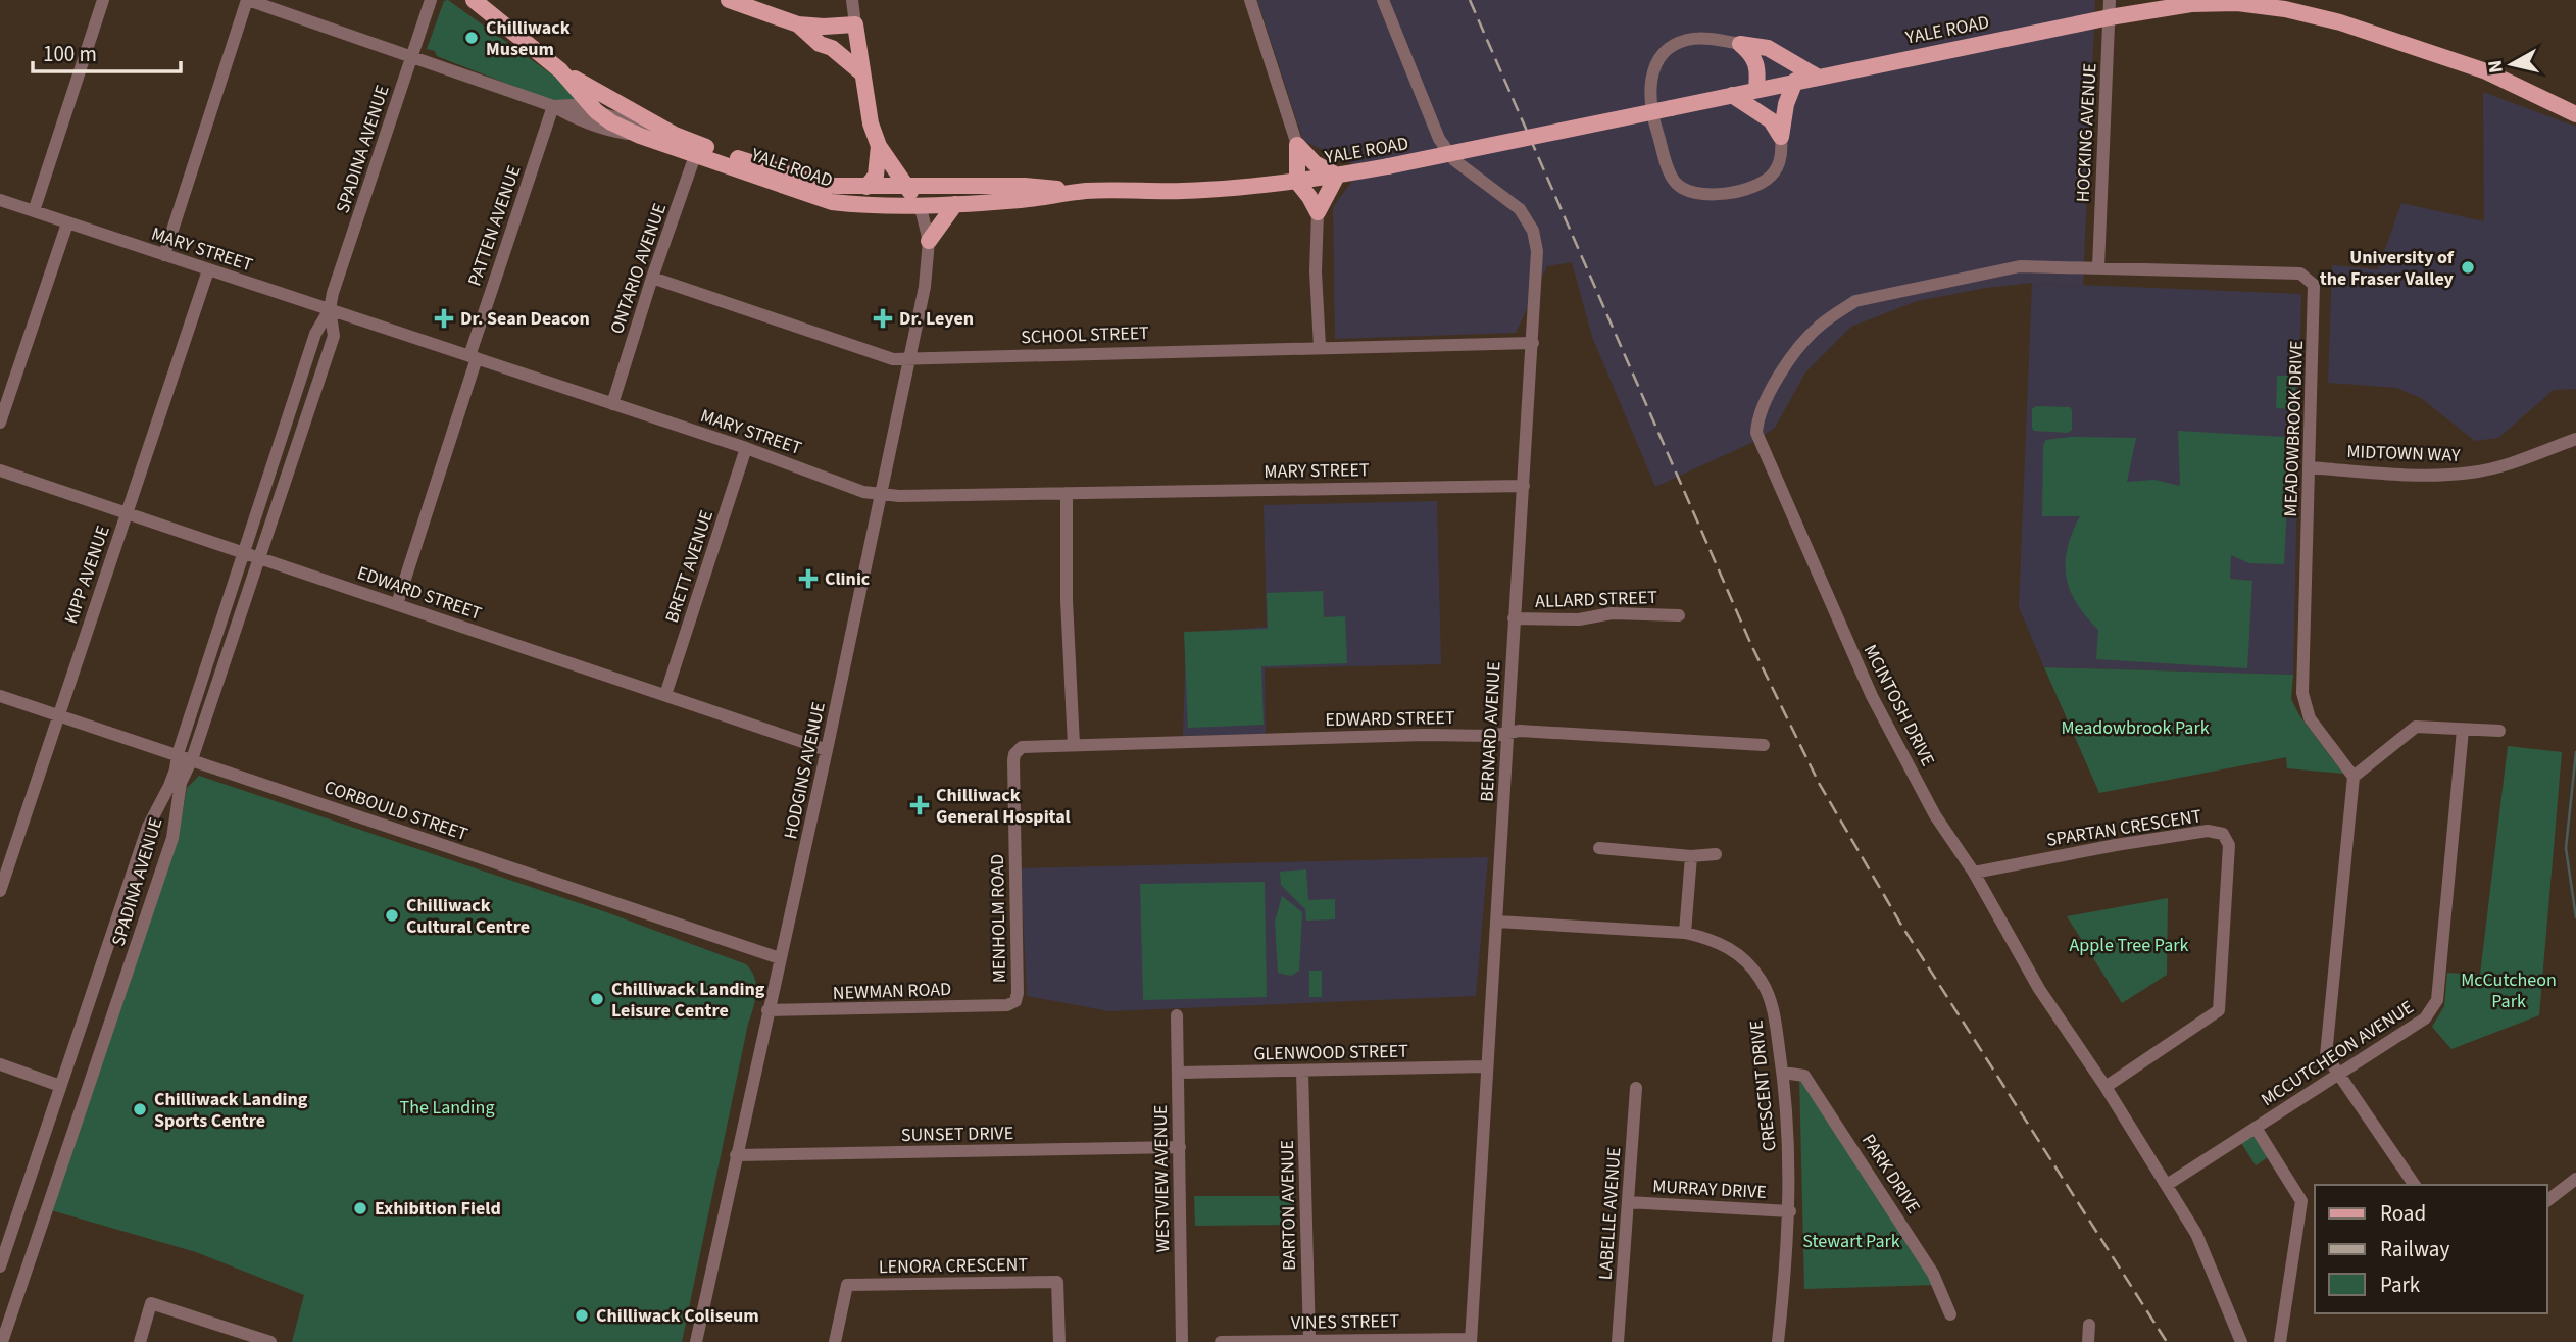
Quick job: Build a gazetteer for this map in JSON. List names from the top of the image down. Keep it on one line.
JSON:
{"streets":{"main road":["YALE ROAD"],"street":["HOCKING AVENUE","SPADINA AVENUE","PATTEN AVENUE","MARY STREET","ONTARIO AVENUE","SCHOOL STREET","MEADOWBROOK DRIVE","MIDTOWN WAY","BRETT AVENUE","KIPP AVENUE","EDWARD STREET","ALLARD STREET","MCINTOSH DRIVE","BERNARD AVENUE","HODGINS AVENUE","CORBOULD STREET","SPARTAN CRESCENT","MENHOLM ROAD","NEWMAN ROAD","GLENWOOD STREET","MCCUTCHEON AVENUE","CRESCENT DRIVE","SUNSET DRIVE","PARK DRIVE","WESTVIEW AVENUE","MURRAY DRIVE","BARTON AVENUE","LABELLE AVENUE","LENORA CRESCENT","VINES STREET"]},"crossings":[["YALE ROAD","HOCKING AVENUE"],["YALE ROAD","ONTARIO AVENUE"],["YALE ROAD","HODGINS AVENUE"],["HOCKING AVENUE","MEADOWBROOK DRIVE"],["HOCKING AVENUE","MCINTOSH DRIVE"],["SPADINA AVENUE","MARY STREET"],["SPADINA AVENUE","EDWARD STREET"],["SPADINA AVENUE","CORBOULD STREET"],["PATTEN AVENUE","MARY STREET"],["PATTEN AVENUE","EDWARD STREET"],["MARY STREET","ONTARIO AVENUE"],["MARY STREET","BRETT AVENUE"],["MARY STREET","KIPP AVENUE"],["MARY STREET","BERNARD AVENUE"],["MARY STREET","HODGINS AVENUE"],["ONTARIO AVENUE","SCHOOL STREET"],["SCHOOL STREET","BERNARD AVENUE"],["SCHOOL STREET","HODGINS AVENUE"],["MEADOWBROOK DRIVE","MIDTOWN WAY"],["MEADOWBROOK DRIVE","MCINTOSH DRIVE"],["BRETT AVENUE","EDWARD STREET"],["KIPP AVENUE","EDWARD STREET"],["KIPP AVENUE","CORBOULD STREET"],["EDWARD STREET","BERNARD AVENUE"],["EDWARD STREET","HODGINS AVENUE"],["EDWARD STREET","MENHOLM ROAD"],["ALLARD STREET","BERNARD AVENUE"],["MCINTOSH DRIVE","SPARTAN CRESCENT"],["MCINTOSH DRIVE","MCCUTCHEON AVENUE"],["BERNARD AVENUE","GLENWOOD STREET"],["BERNARD AVENUE","CRESCENT DRIVE"],["BERNARD AVENUE","VINES STREET"],["HODGINS AVENUE","CORBOULD STREET"],["HODGINS AVENUE","NEWMAN ROAD"],["HODGINS AVENUE","SUNSET DRIVE"],["MENHOLM ROAD","NEWMAN ROAD"],["GLENWOOD STREET","WESTVIEW AVENUE"],["GLENWOOD STREET","BARTON AVENUE"],["CRESCENT DRIVE","PARK DRIVE"],["CRESCENT DRIVE","MURRAY DRIVE"],["SUNSET DRIVE","WESTVIEW AVENUE"],["MURRAY DRIVE","LABELLE AVENUE"],["BARTON AVENUE","VINES STREET"]],"parks":["Meadowbrook Park","Apple Tree Park","McCutcheon Park","The Landing","Stewart Park"],"places":{"other":["Chilliwack Museum","University of the Fraser Valley","Chilliwack Cultural Centre","Chilliwack Landing Leisure Centre","Chilliwack Landing Sports Centre","Exhibition Field","Chilliwack Coliseum"],"health":["Dr. Sean Deacon","Dr. Leyen","Clinic","Chilliwack General Hospital"]},"legend":["Road","Railway","Park"],"scale_bar":"100 m","north":"left"}
